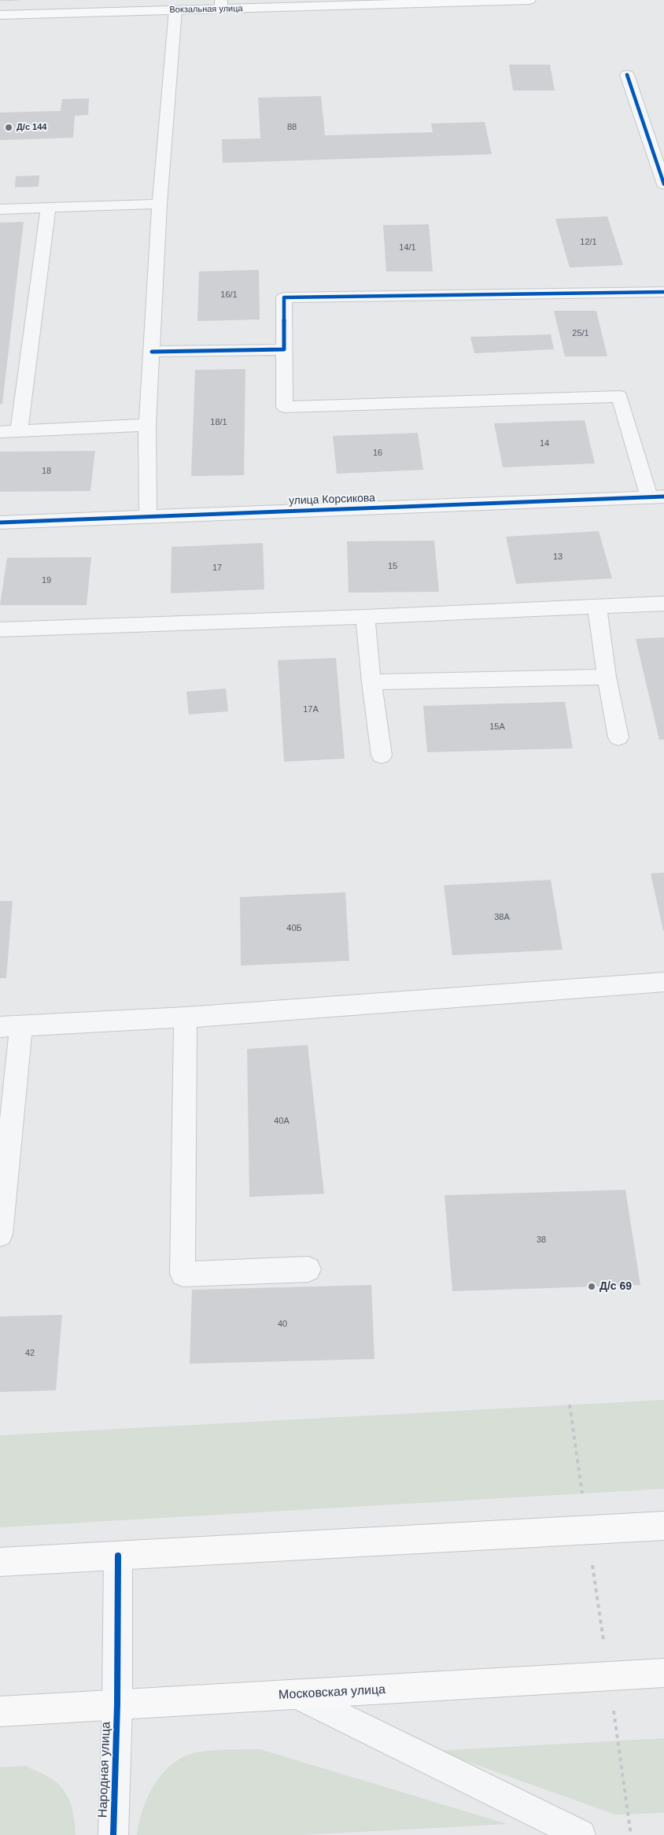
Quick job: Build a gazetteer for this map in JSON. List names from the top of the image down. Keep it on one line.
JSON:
{"streets":{"main road":["Вокзальная улица","Московская улица"],"street":["улица Корсикова","Народная улица"]},"crossings":[["Московская улица","Народная улица"]],"places":["Д/с 144","Д/с 69"],"house_numbers":["88","12/1","14/1","16/1","25/1","18/1","14","16","18","13","15","17","19","17А","15А","38А","40Б","40А","38","40","42"]}
